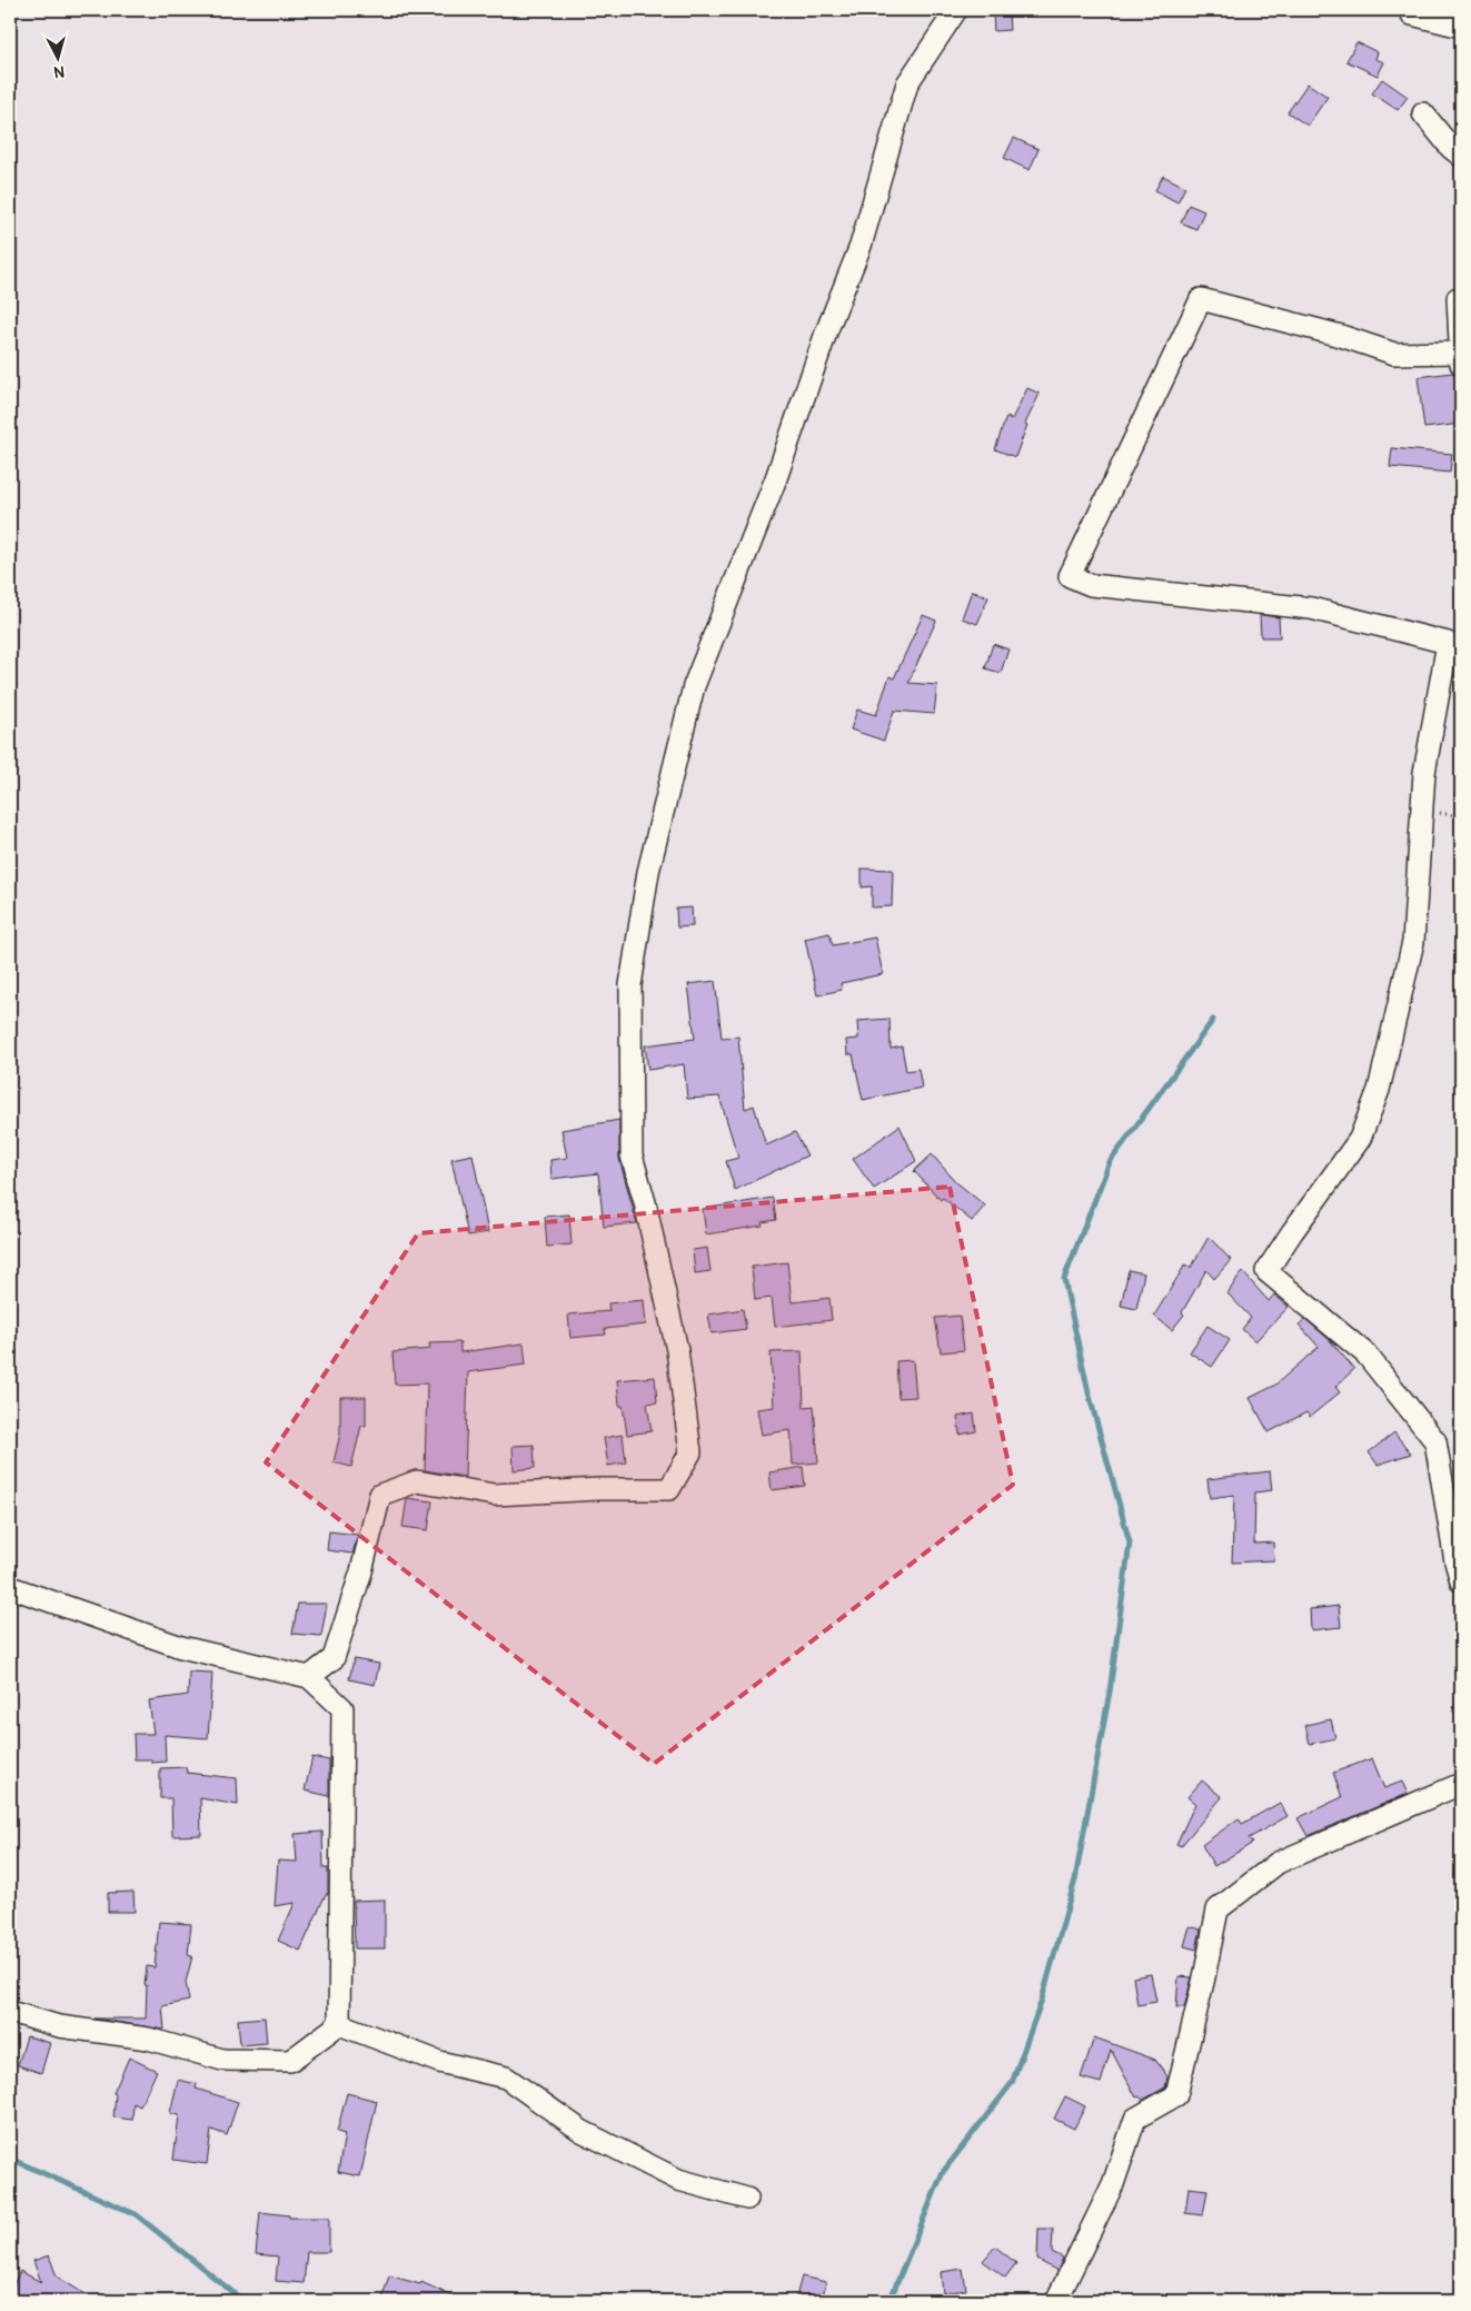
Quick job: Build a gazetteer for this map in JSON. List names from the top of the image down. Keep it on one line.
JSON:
{"north":"bottom"}
